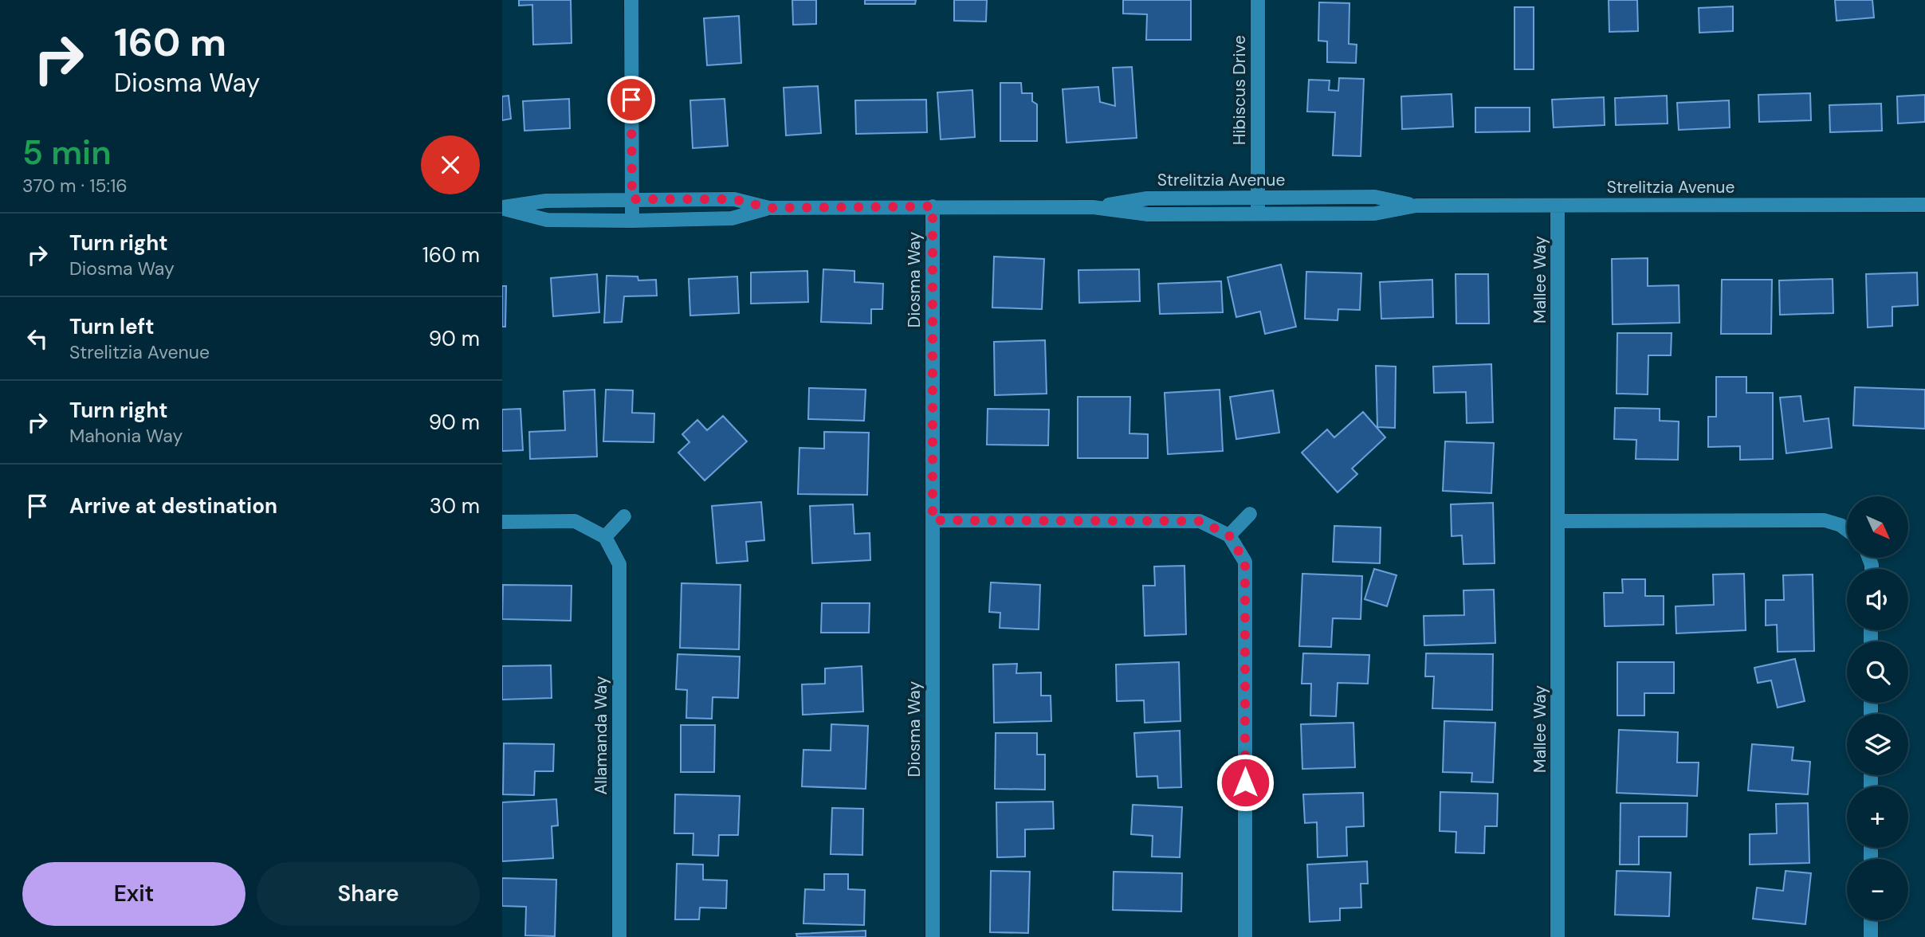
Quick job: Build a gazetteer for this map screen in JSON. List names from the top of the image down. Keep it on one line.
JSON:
{"streets":{"street":["Hibiscus Drive","Strelitzia Avenue","Diosma Way","Mallee Way","Allamanda Way"]},"crossings":[["Hibiscus Drive","Strelitzia Avenue"],["Strelitzia Avenue","Diosma Way"],["Strelitzia Avenue","Mallee Way"]],"north":"bottom right","page":{"turn":["160 m","Diosma Way"],"heading":["5 min","370 m · 15:16"],"list":[{"name":"Turn right","note":"Diosma Way","value":"160 m"},{"name":"Turn left","note":"Strelitzia Avenue","value":"90 m"},{"name":"Turn right","note":"Mahonia Way","value":"90 m"},{"name":"Arrive at destination","value":"30 m"}],"map_buttons":["+","−"],"buttons":["Exit","Share"]}}
